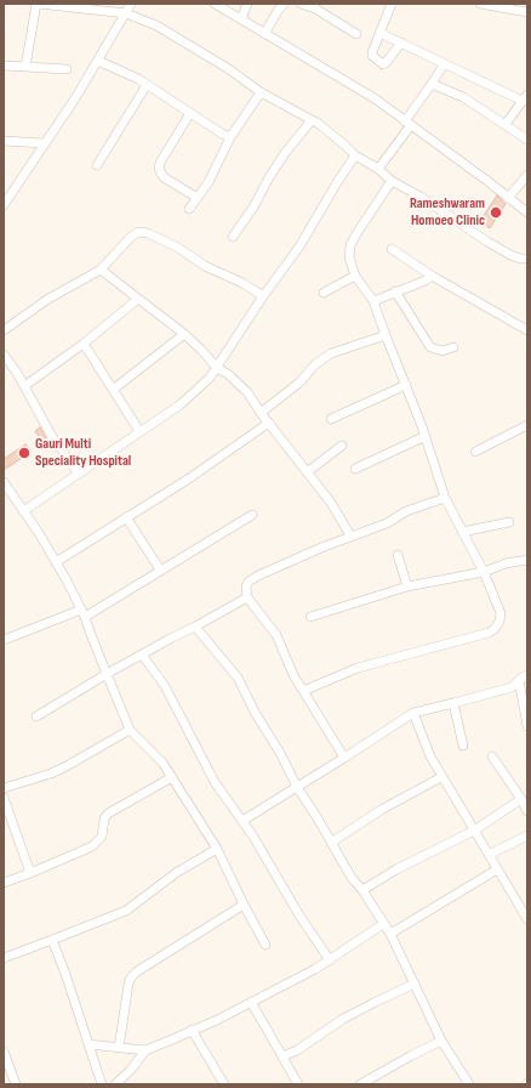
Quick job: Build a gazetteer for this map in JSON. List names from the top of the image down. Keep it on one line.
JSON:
{"places":["Rameshwaram Homoeo Clinic","Gauri Multi Speciality Hospital"]}
